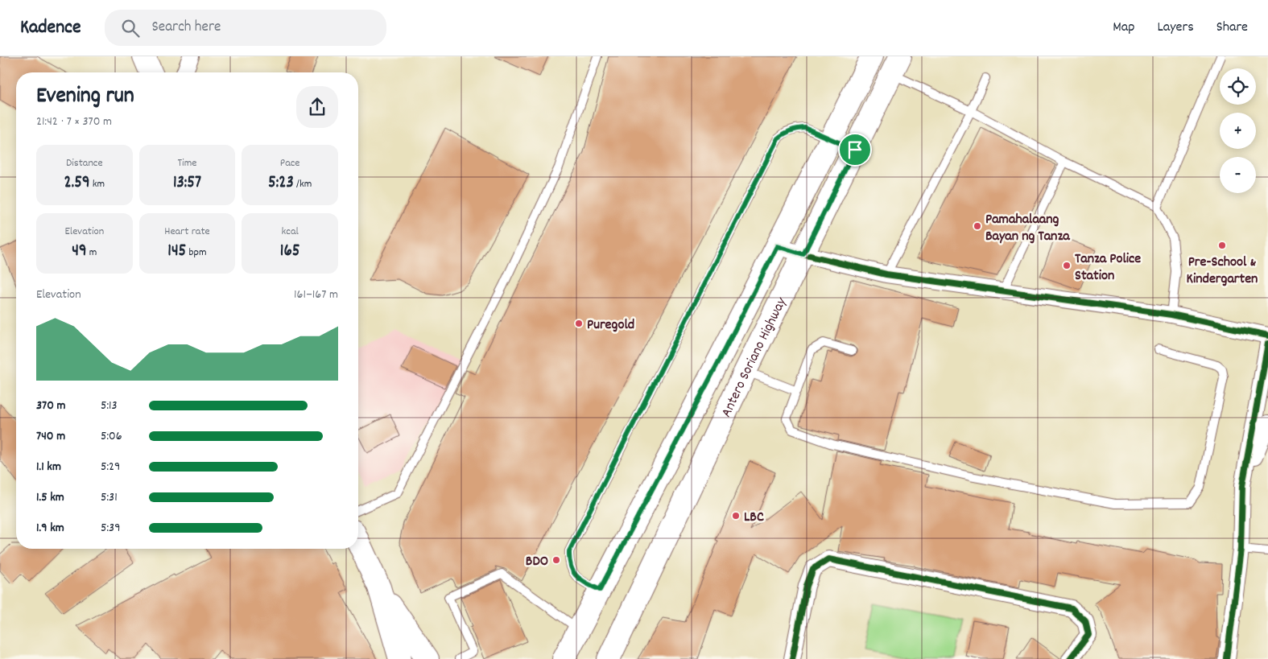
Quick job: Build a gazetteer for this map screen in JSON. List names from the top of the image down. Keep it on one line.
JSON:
{"streets":{"main road":["Antero Soriano Highway"]},"places":["Pamahalaang Bayan ng Tanza","Pre-School & Kindergarten","Tanza Police Station","Puregold","LBC","BDO"],"page":{"header":"Kadence","search":"Search here","nav":["Map","Layers","Share"],"map_buttons":["+","−"],"heading":["Evening run","21:42 · 7 × 370 m"],"stats":[["Distance","2.59 km"],["Time","13:57"],["Pace","5:23 /km"],["Elevation","49 m"],["Heart rate","145 bpm"],["kcal","165"]],"chart":["Elevation","161–167 m"],"list":[{"name":"370 m","note":"5:13"},{"name":"740 m","note":"5:06"},{"name":"1.1 km","note":"5:29"},{"name":"1.5 km","note":"5:31"},{"name":"1.9 km","note":"5:39"}]}}
